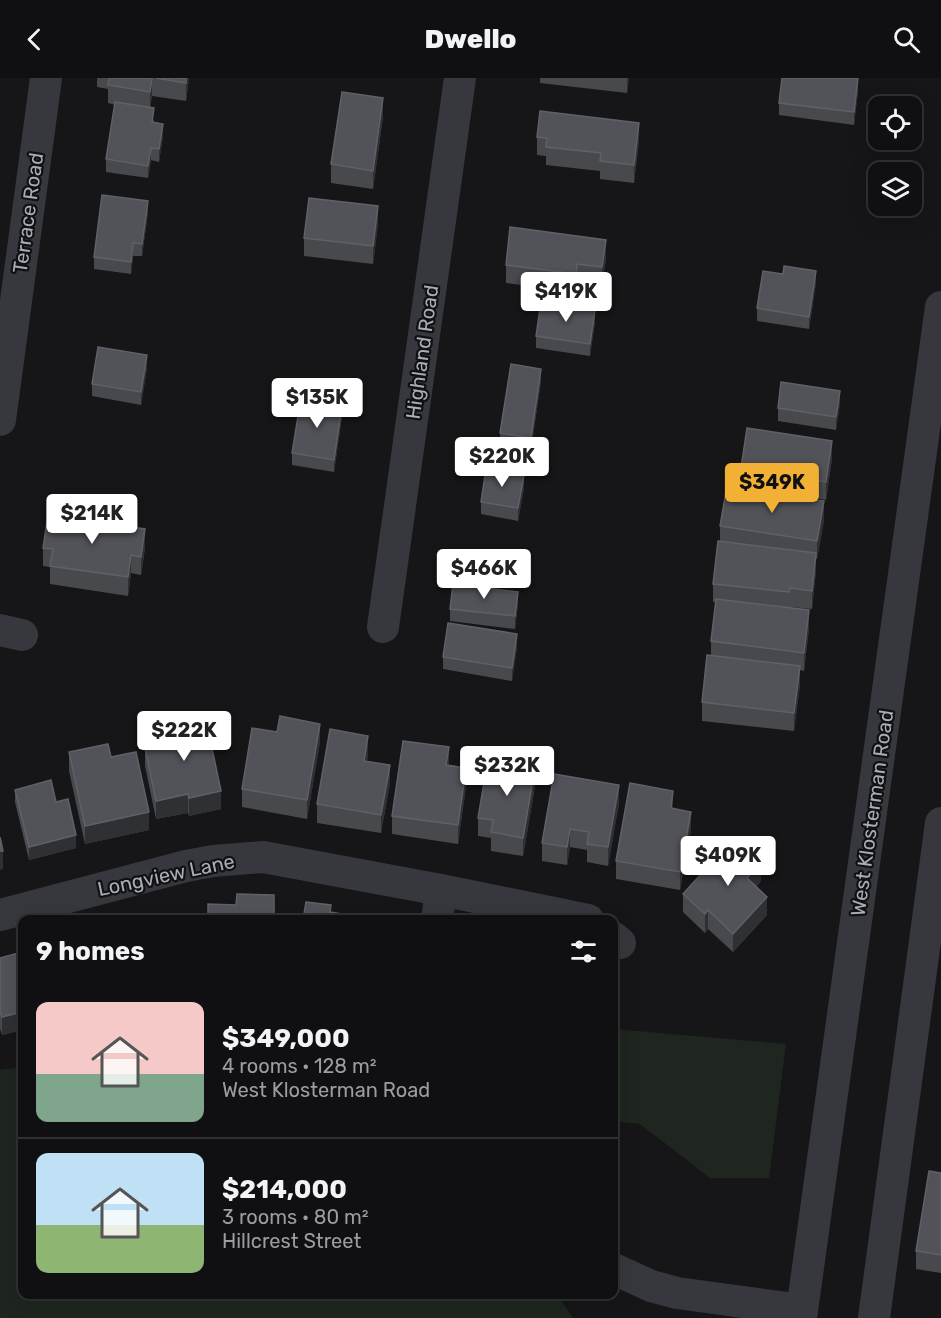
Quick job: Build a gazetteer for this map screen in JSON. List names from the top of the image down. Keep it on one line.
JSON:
{"streets":{"street":["Terrace Road","Highland Road","West Klosterman Road","Longview Lane"]},"page":{"header":"Dwello","price":["$419K","$135K","$220K","$349K","$214K","$466K","$222K","$232K","$409K"],"heading":"9 homes","list":[{"name":"$349,000","note":"4 rooms · 128 m² · West Klosterman Road"},{"name":"$214,000","note":"3 rooms · 80 m² · Hillcrest Street"}]}}
